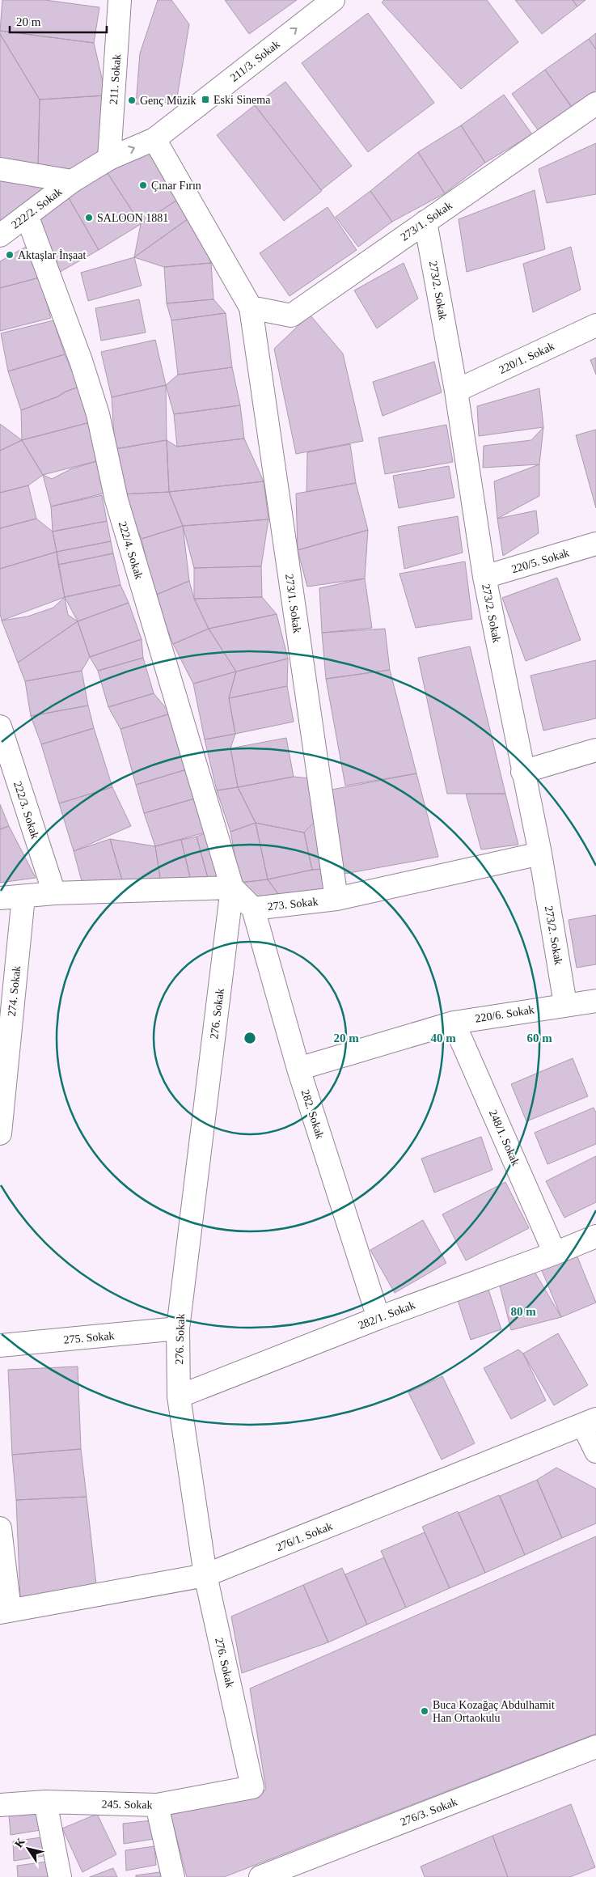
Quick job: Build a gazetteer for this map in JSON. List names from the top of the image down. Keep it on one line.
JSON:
{"streets":{"street":["211/3. Sokak","211. Sokak","222/2. Sokak","273/1. Sokak","273/2. Sokak","220/1. Sokak","222/4. Sokak","220/5. Sokak","222/3. Sokak","273. Sokak","274. Sokak","276. Sokak","220/6. Sokak","282. Sokak","248/1. Sokak","282/1. Sokak","275. Sokak","276/1. Sokak","245. Sokak","276/3. Sokak"]},"crossings":[["211/3. Sokak","211. Sokak"],["211/3. Sokak","222/2. Sokak"],["211/3. Sokak","273/1. Sokak"],["222/2. Sokak","222/4. Sokak"],["273/1. Sokak","273/2. Sokak"],["273/1. Sokak","273. Sokak"],["273/2. Sokak","220/1. Sokak"],["273/2. Sokak","220/5. Sokak"],["273/2. Sokak","273. Sokak"],["273/2. Sokak","220/6. Sokak"],["222/4. Sokak","273. Sokak"],["222/4. Sokak","276. Sokak"],["273. Sokak","276. Sokak"],["273. Sokak","282. Sokak"],["276. Sokak","282/1. Sokak"],["276. Sokak","275. Sokak"],["276. Sokak","276/1. Sokak"],["276. Sokak","245. Sokak"],["220/6. Sokak","282. Sokak"],["220/6. Sokak","248/1. Sokak"],["282. Sokak","282/1. Sokak"],["248/1. Sokak","282/1. Sokak"]],"one_way":["211/3. Sokak"],"places":{"transit":["Eski Sinema"],"other":["Genç Müzik","Çınar Fırın","SALOON 1881","Aktaşlar İnşaat","Buca Kozağaç Abdulhamit Han Ortaokulu"]},"scale_bar":"20 m","north":"top left","rings":["20 m","40 m","60 m","80 m"]}
